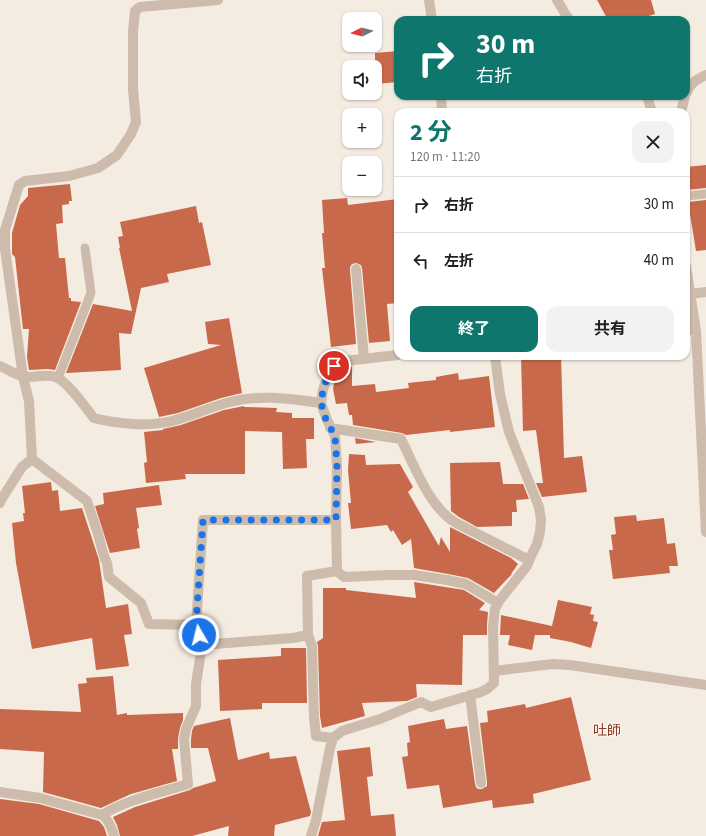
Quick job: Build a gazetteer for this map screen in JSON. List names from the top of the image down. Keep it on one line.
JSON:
{"districts":["吐師"],"north":"left","page":{"map_buttons":["+","−"],"turn":["30 m","右折"],"heading":["2 分","120 m · 11:20"],"list":[{"name":"右折","value":"30 m"},{"name":"左折","value":"40 m"}],"buttons":["終了","共有"]}}
